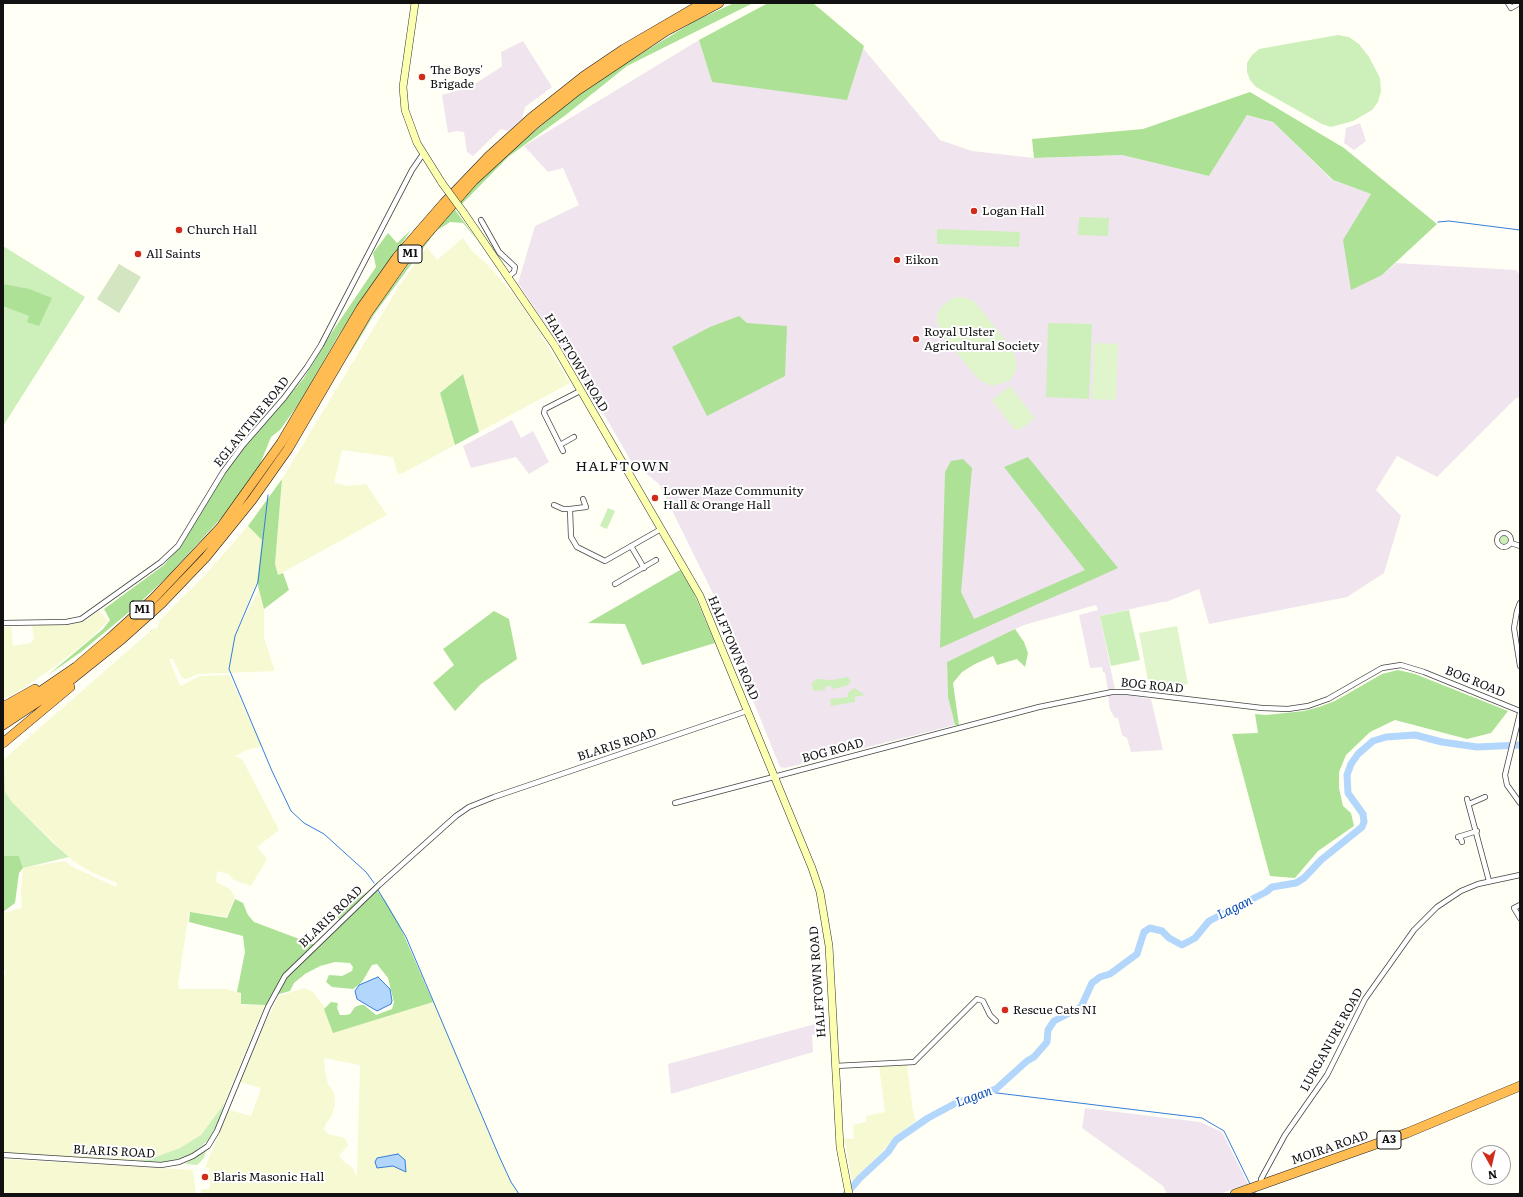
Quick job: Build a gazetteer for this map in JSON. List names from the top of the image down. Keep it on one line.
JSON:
{"streets":{"highway":["M1","A3","MOIRA ROAD"],"street":["HALFTOWN ROAD","EGLANTINE ROAD","BOG ROAD","BLARIS ROAD","LURGANURE ROAD"]},"crossings":[["HALFTOWN ROAD","EGLANTINE ROAD"],["HALFTOWN ROAD","BOG ROAD"],["HALFTOWN ROAD","BLARIS ROAD"],["LURGANURE ROAD","MOIRA ROAD"]],"districts":["HALFTOWN"],"water":["Lagan"],"places":["The Boys' Brigade","Logan Hall","Church Hall","All Saints","Eikon","Royal Ulster Agricultural Society","Lower Maze Community Hall & Orange Hall","Rescue Cats NI","Blaris Masonic Hall"],"north":"bottom"}
